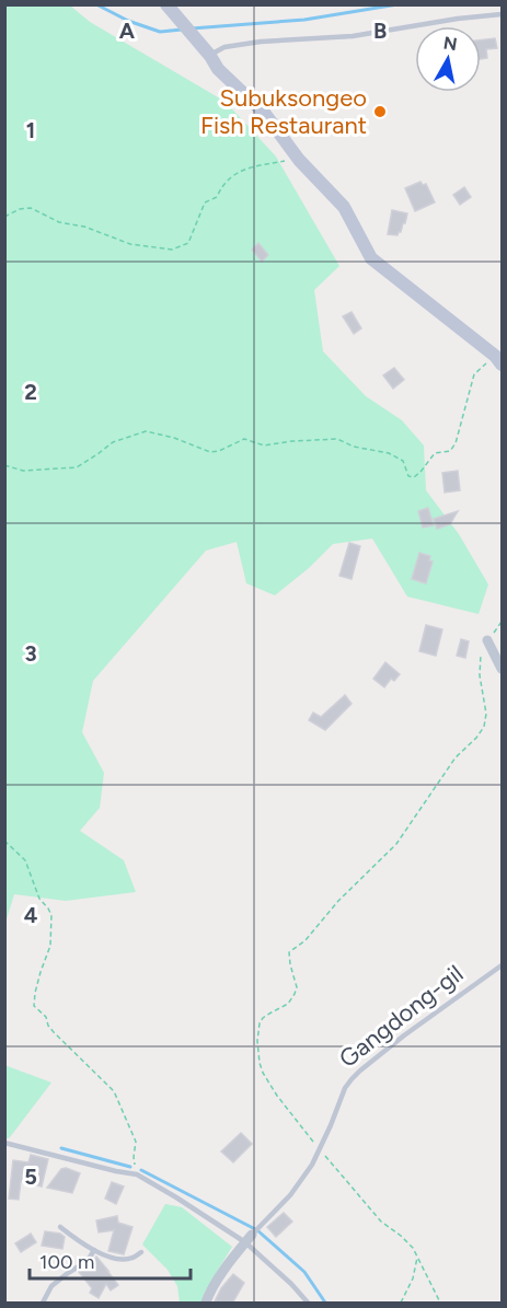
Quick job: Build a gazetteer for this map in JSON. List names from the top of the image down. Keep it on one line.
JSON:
{"streets":{"street":["Gangdong-gil"]},"places":["Subuksongeo Fish Restaurant"],"scale_bar":"100 m","north":"top","grid":{"columns":["A","B"],"rows":["1","2","3","4","5"]}}
